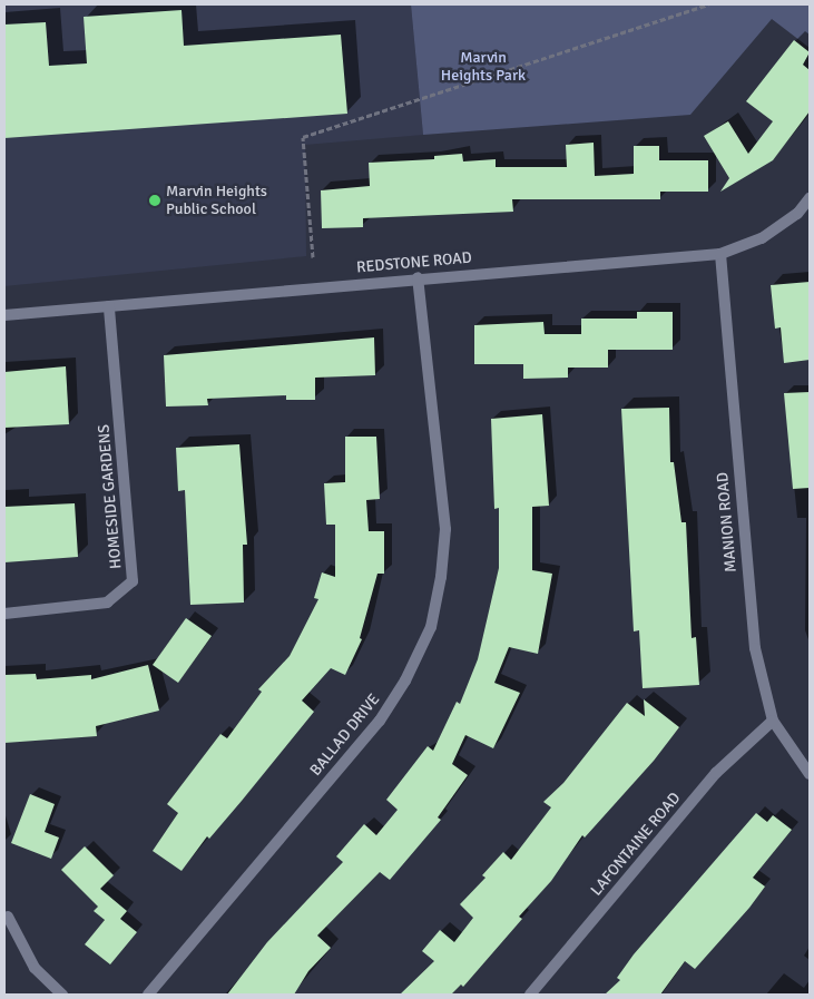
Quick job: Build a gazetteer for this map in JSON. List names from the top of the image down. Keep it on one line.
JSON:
{"streets":{"street":["REDSTONE ROAD","HOMESIDE GARDENS","MANION ROAD","BALLAD DRIVE","LAFONTAINE ROAD"]},"crossings":[["REDSTONE ROAD","HOMESIDE GARDENS"],["REDSTONE ROAD","MANION ROAD"],["REDSTONE ROAD","BALLAD DRIVE"],["MANION ROAD","LAFONTAINE ROAD"]],"parks":["Marvin Heights Park"],"places":["Marvin Heights Public School"]}
